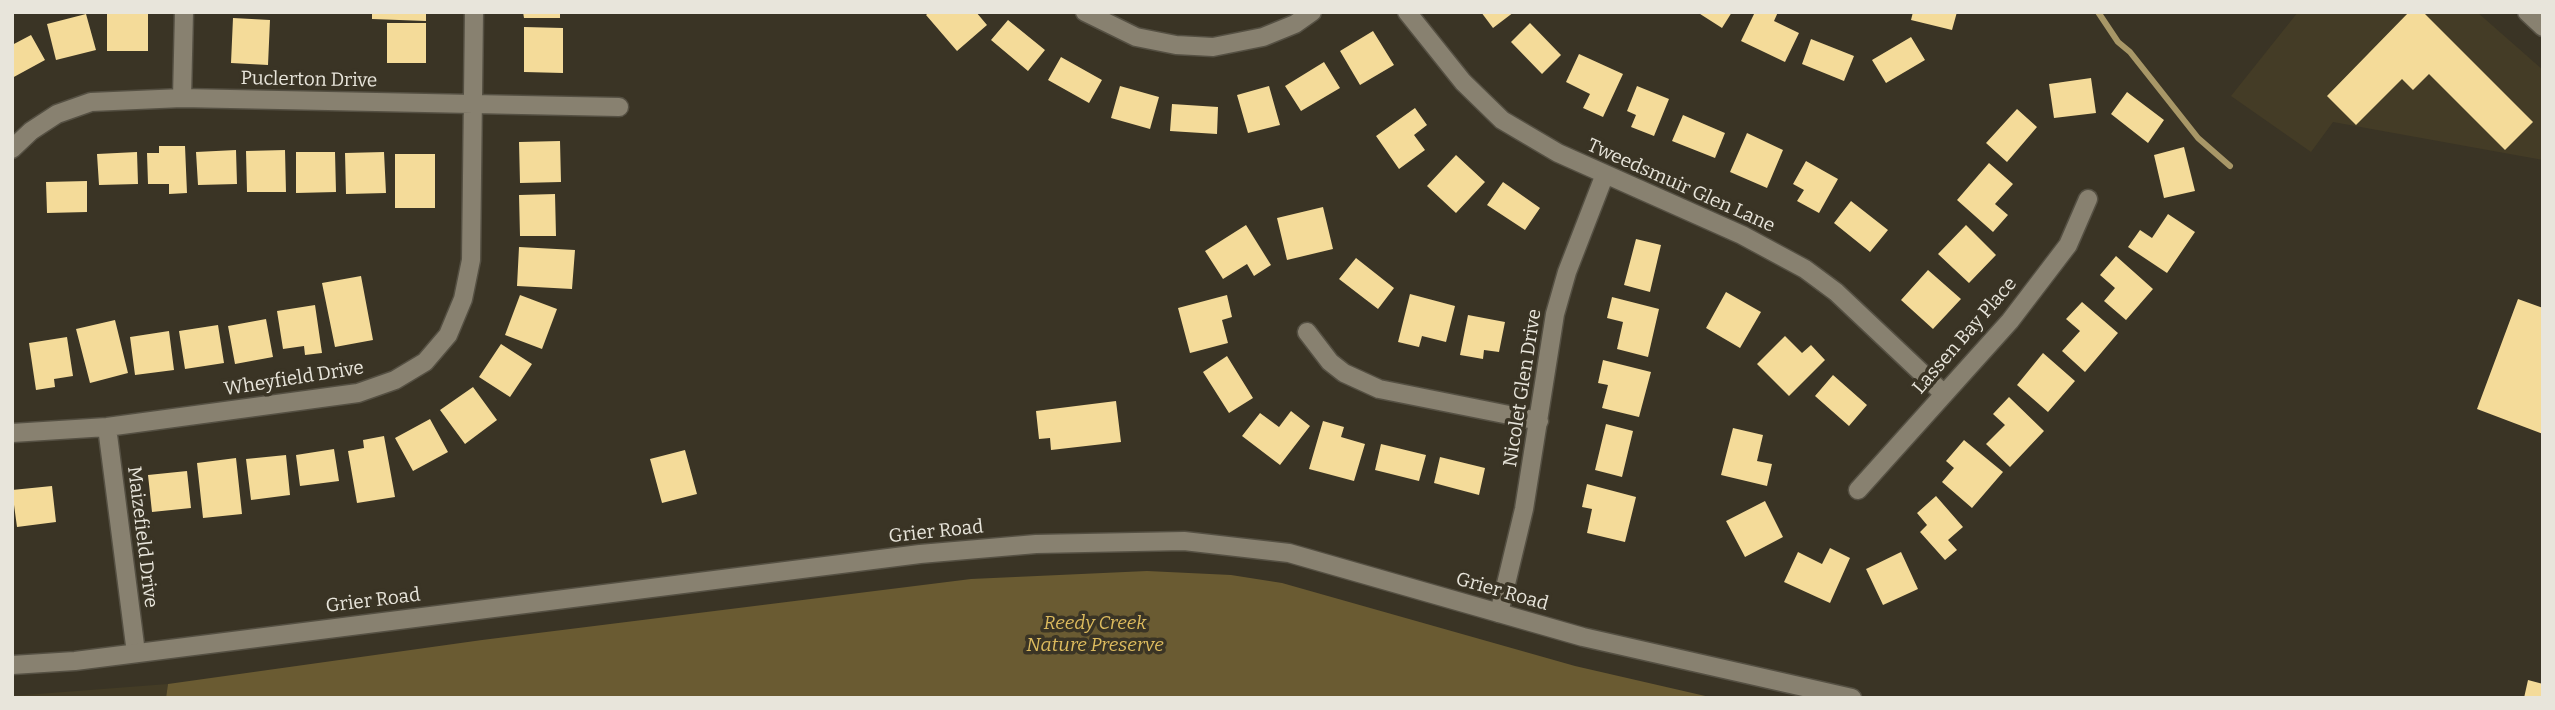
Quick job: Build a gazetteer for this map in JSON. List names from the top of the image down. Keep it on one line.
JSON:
{"streets":{"street":["Puclerton Drive","Tweedsmuir Glen Lane","Lassen Bay Place","Wheyfield Drive","Nicolet Glen Drive","Grier Road","Maizefield Drive"]},"crossings":[["Puclerton Drive","Wheyfield Drive"],["Tweedsmuir Glen Lane","Lassen Bay Place"],["Tweedsmuir Glen Lane","Nicolet Glen Drive"],["Wheyfield Drive","Maizefield Drive"],["Nicolet Glen Drive","Grier Road"],["Grier Road","Maizefield Drive"]],"parks":["Reedy Creek Nature Preserve"]}
